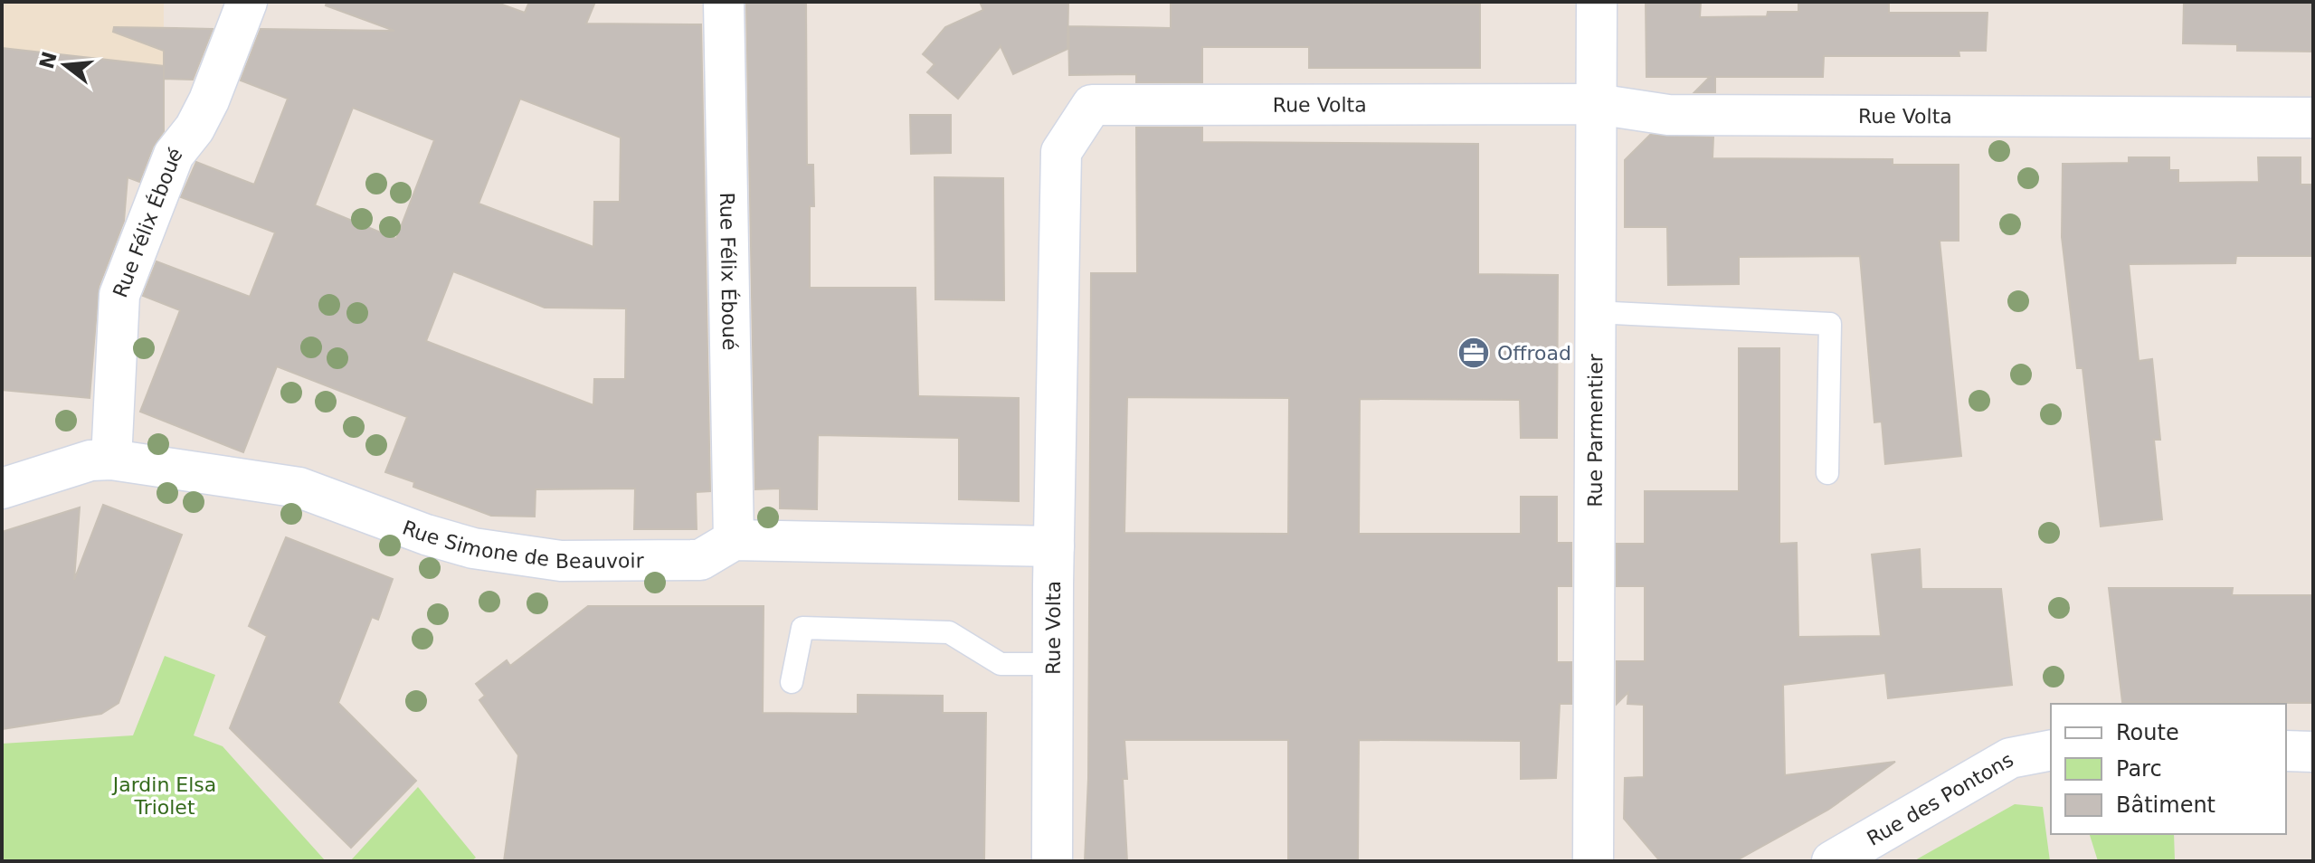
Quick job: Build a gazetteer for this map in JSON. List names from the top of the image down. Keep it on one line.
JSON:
{"streets":{"street":["Rue Volta","Rue Félix Éboué","Rue Parmentier","Rue Simone de Beauvoir","Rue des Pontons"]},"crossings":[["Rue Volta","Rue Parmentier"],["Rue Félix Éboué","Rue Simone de Beauvoir"]],"parks":["Jardin Elsa Triolet"],"places":{"office":["Offroad"]},"legend":["Route","Parc","Bâtiment"],"north":"left"}
